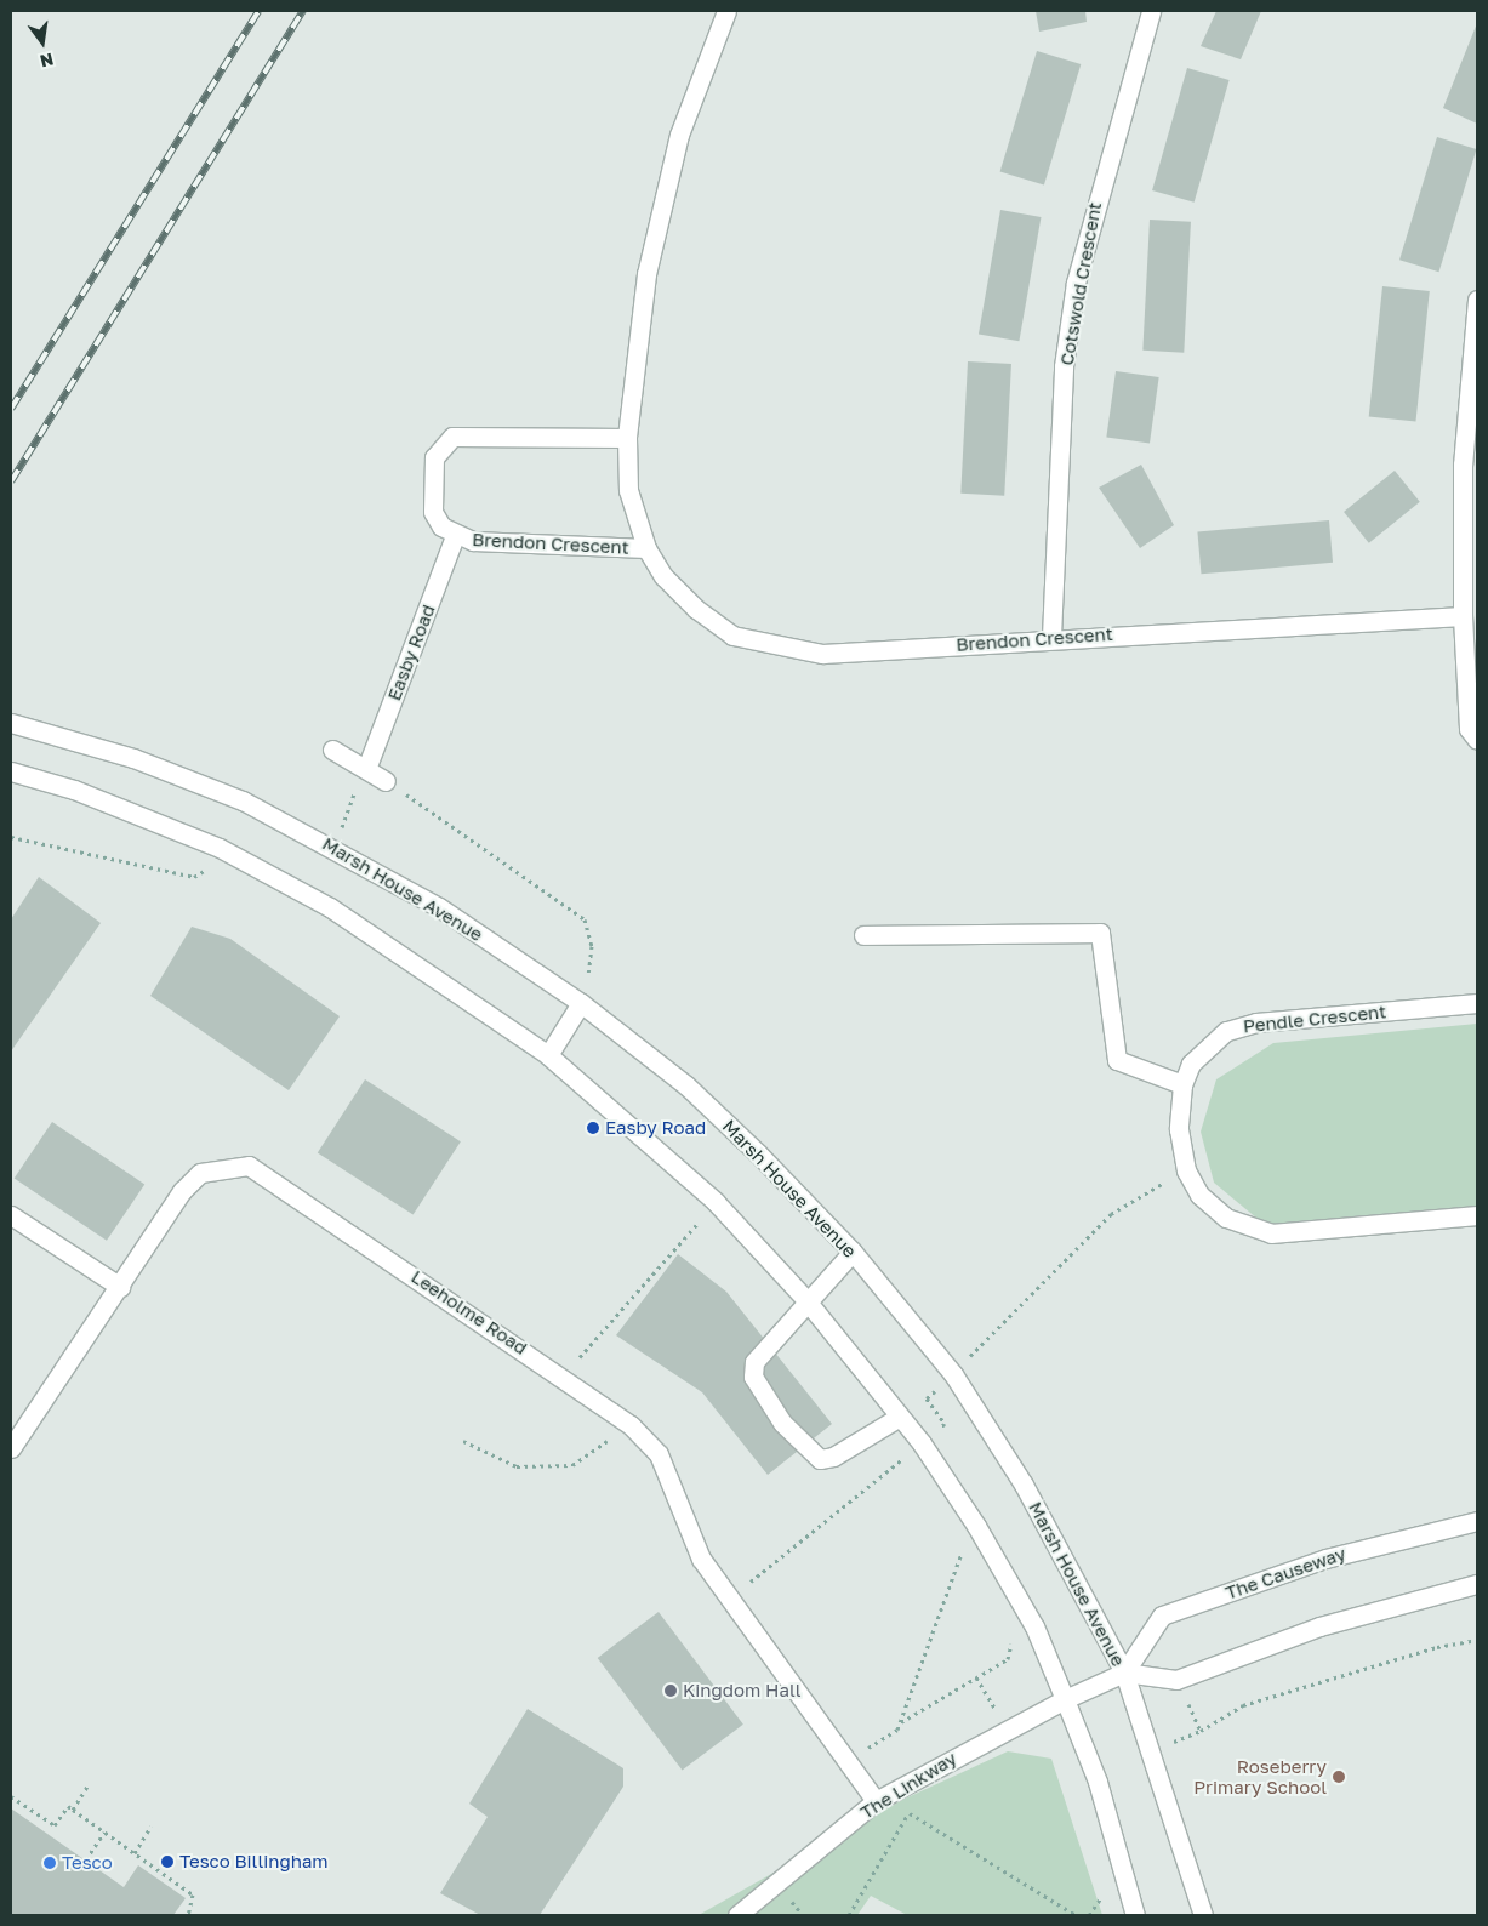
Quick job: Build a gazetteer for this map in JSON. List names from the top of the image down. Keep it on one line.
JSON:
{"streets":{"street":["Cotswold Crescent","Brendon Crescent","Easby Road","Marsh House Avenue","Pendle Crescent","Leeholme Road","The Causeway","The Linkway"]},"crossings":[["Cotswold Crescent","Brendon Crescent"],["Brendon Crescent","Easby Road"],["Marsh House Avenue","The Causeway"],["Leeholme Road","The Linkway"]],"places":["Easby Road","Kingdom Hall","Roseberry Primary School","Tesco Billingham","Tesco"],"north":"bottom"}
